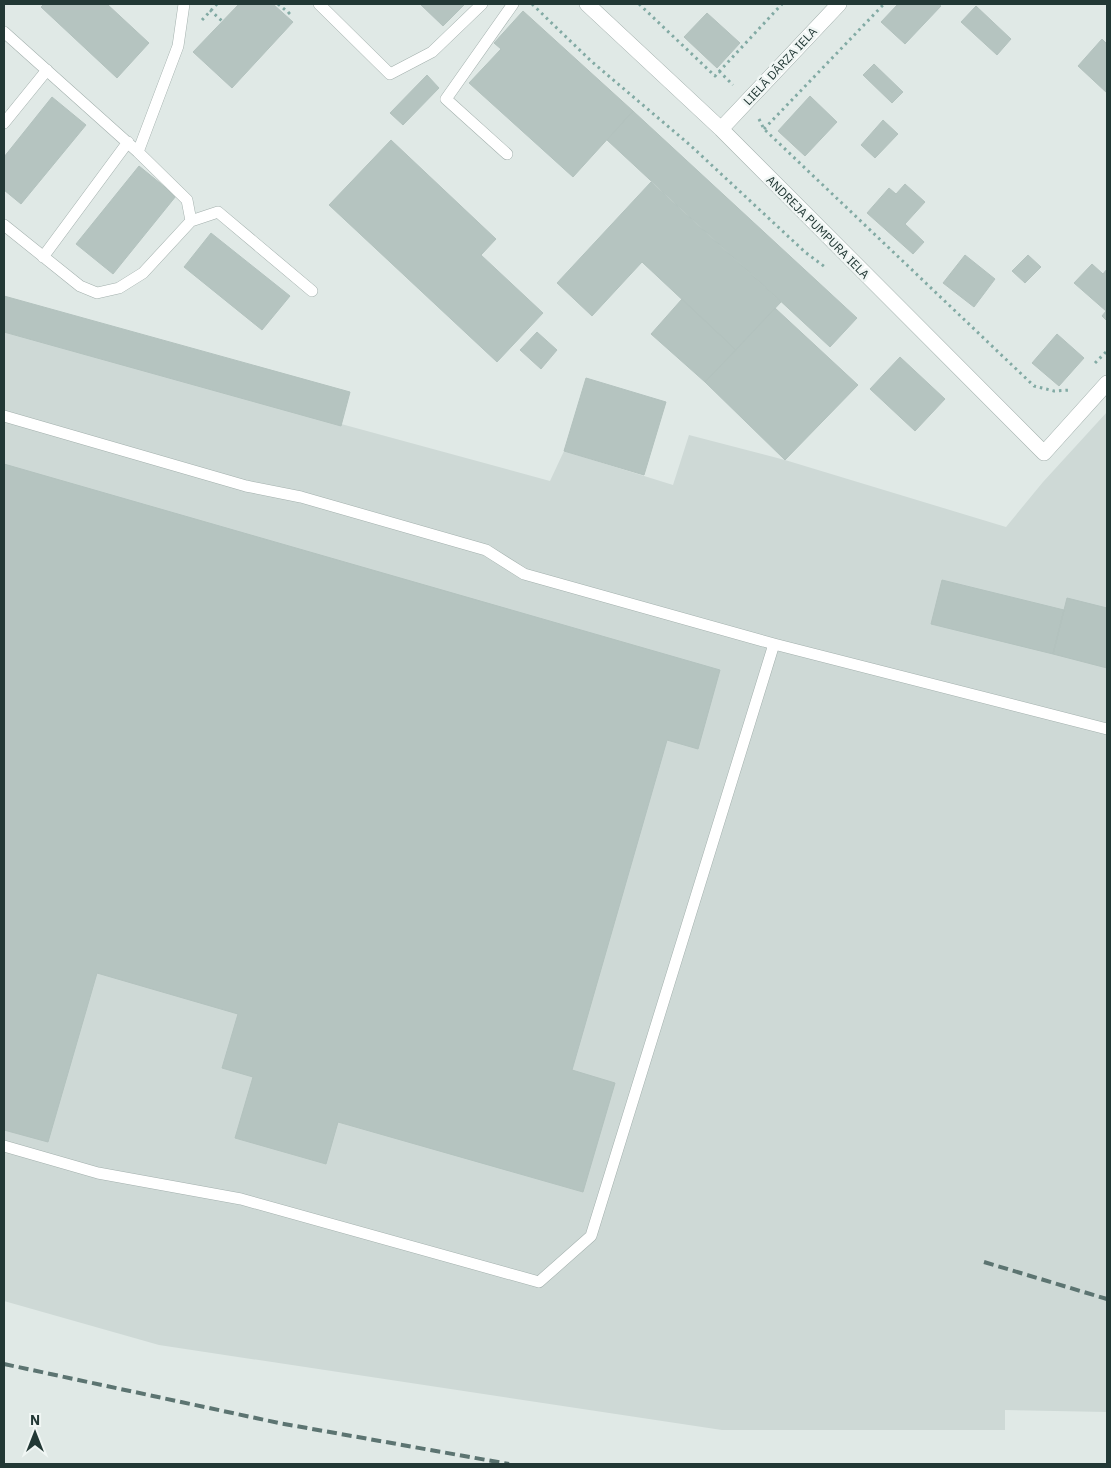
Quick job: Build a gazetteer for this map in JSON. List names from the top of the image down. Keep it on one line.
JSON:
{"streets":{"street":["LIELĀ DĀRZA IELA","ANDREJA PUMPURA IELA"]},"crossings":[["LIELĀ DĀRZA IELA","ANDREJA PUMPURA IELA"]],"north":"top"}
